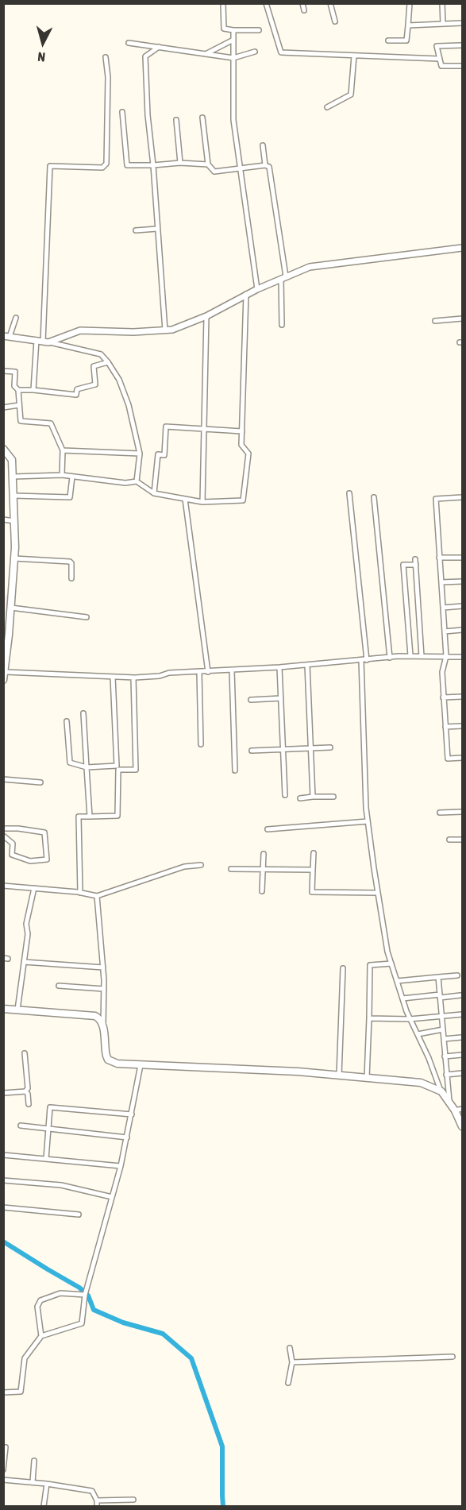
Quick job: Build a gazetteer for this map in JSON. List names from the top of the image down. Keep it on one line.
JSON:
{"north":"bottom"}
